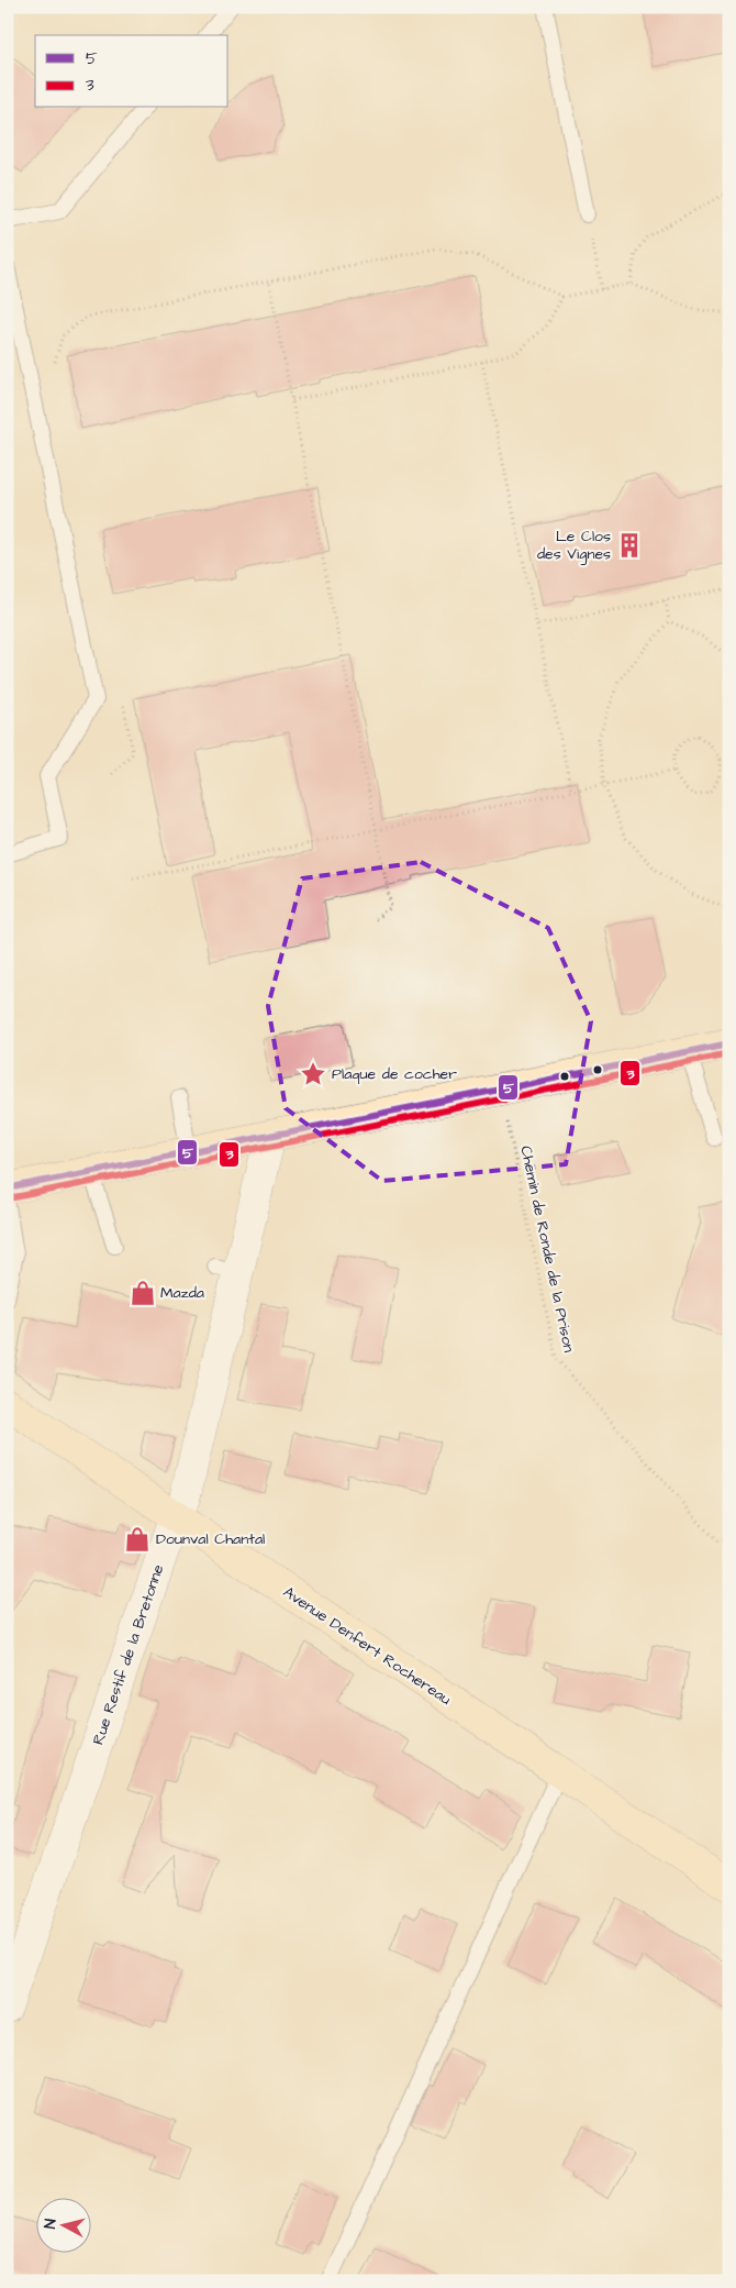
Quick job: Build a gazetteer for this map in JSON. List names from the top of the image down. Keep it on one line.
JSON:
{"streets":{"street":["Avenue Denfert Rochereau","Rue Restif de la Bretonne"],"path":["Chemin de Ronde de la Prison"]},"crossings":[["Avenue Denfert Rochereau","Rue Restif de la Bretonne"]],"places":{"building":["Le Clos des Vignes"],"place":["Plaque de cocher"],"shop":["Mazda","Dounval Chantal"]},"lines":["transit line 5","transit line 3"],"legend":["5","3"],"north":"left"}
